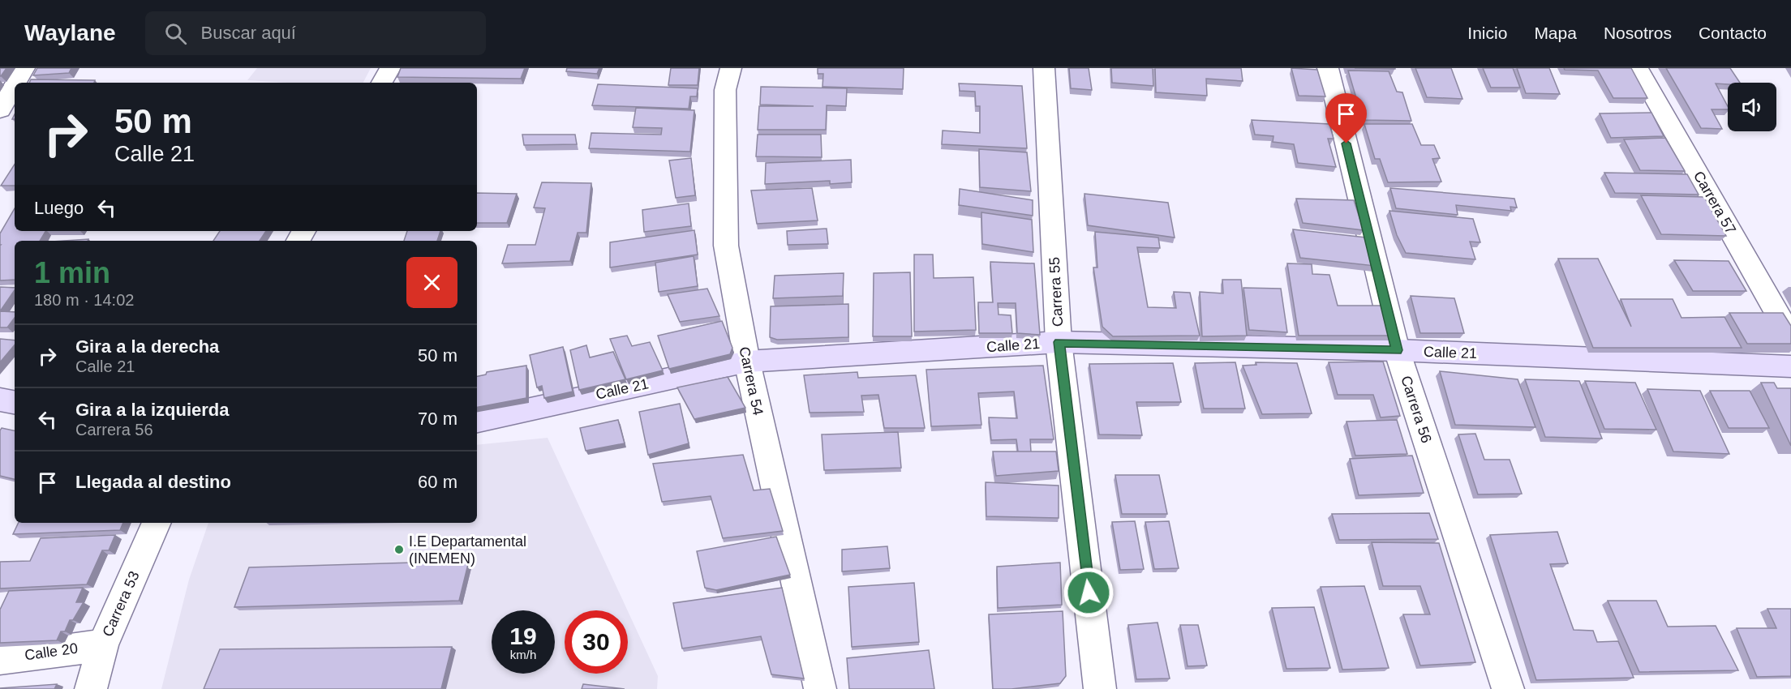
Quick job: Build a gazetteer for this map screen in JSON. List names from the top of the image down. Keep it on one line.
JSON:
{"streets":{"street":["Carrera 57","Carrera 55","Calle 21","Carrera 54","Carrera 56","Carrera 53","Calle 20"]},"crossings":[["Carrera 55","Calle 21"],["Calle 21","Carrera 54"],["Calle 21","Carrera 56"],["Carrera 53","Calle 20"]],"places":["I.E Departamental (INEMEN)"],"page":{"header":"Waylane","search":"Buscar aquí","nav":["Inicio","Mapa","Nosotros","Contacto"],"turn":["50 m","Calle 21"],"then":"Luego","heading":["1 min","180 m · 14:02"],"list":[{"name":"Gira a la derecha","note":"Calle 21","value":"50 m"},{"name":"Gira a la izquierda","note":"Carrera 56","value":"70 m"},{"name":"Llegada al destino","value":"60 m"}],"speed":"19 km/h","limit":"30"}}
